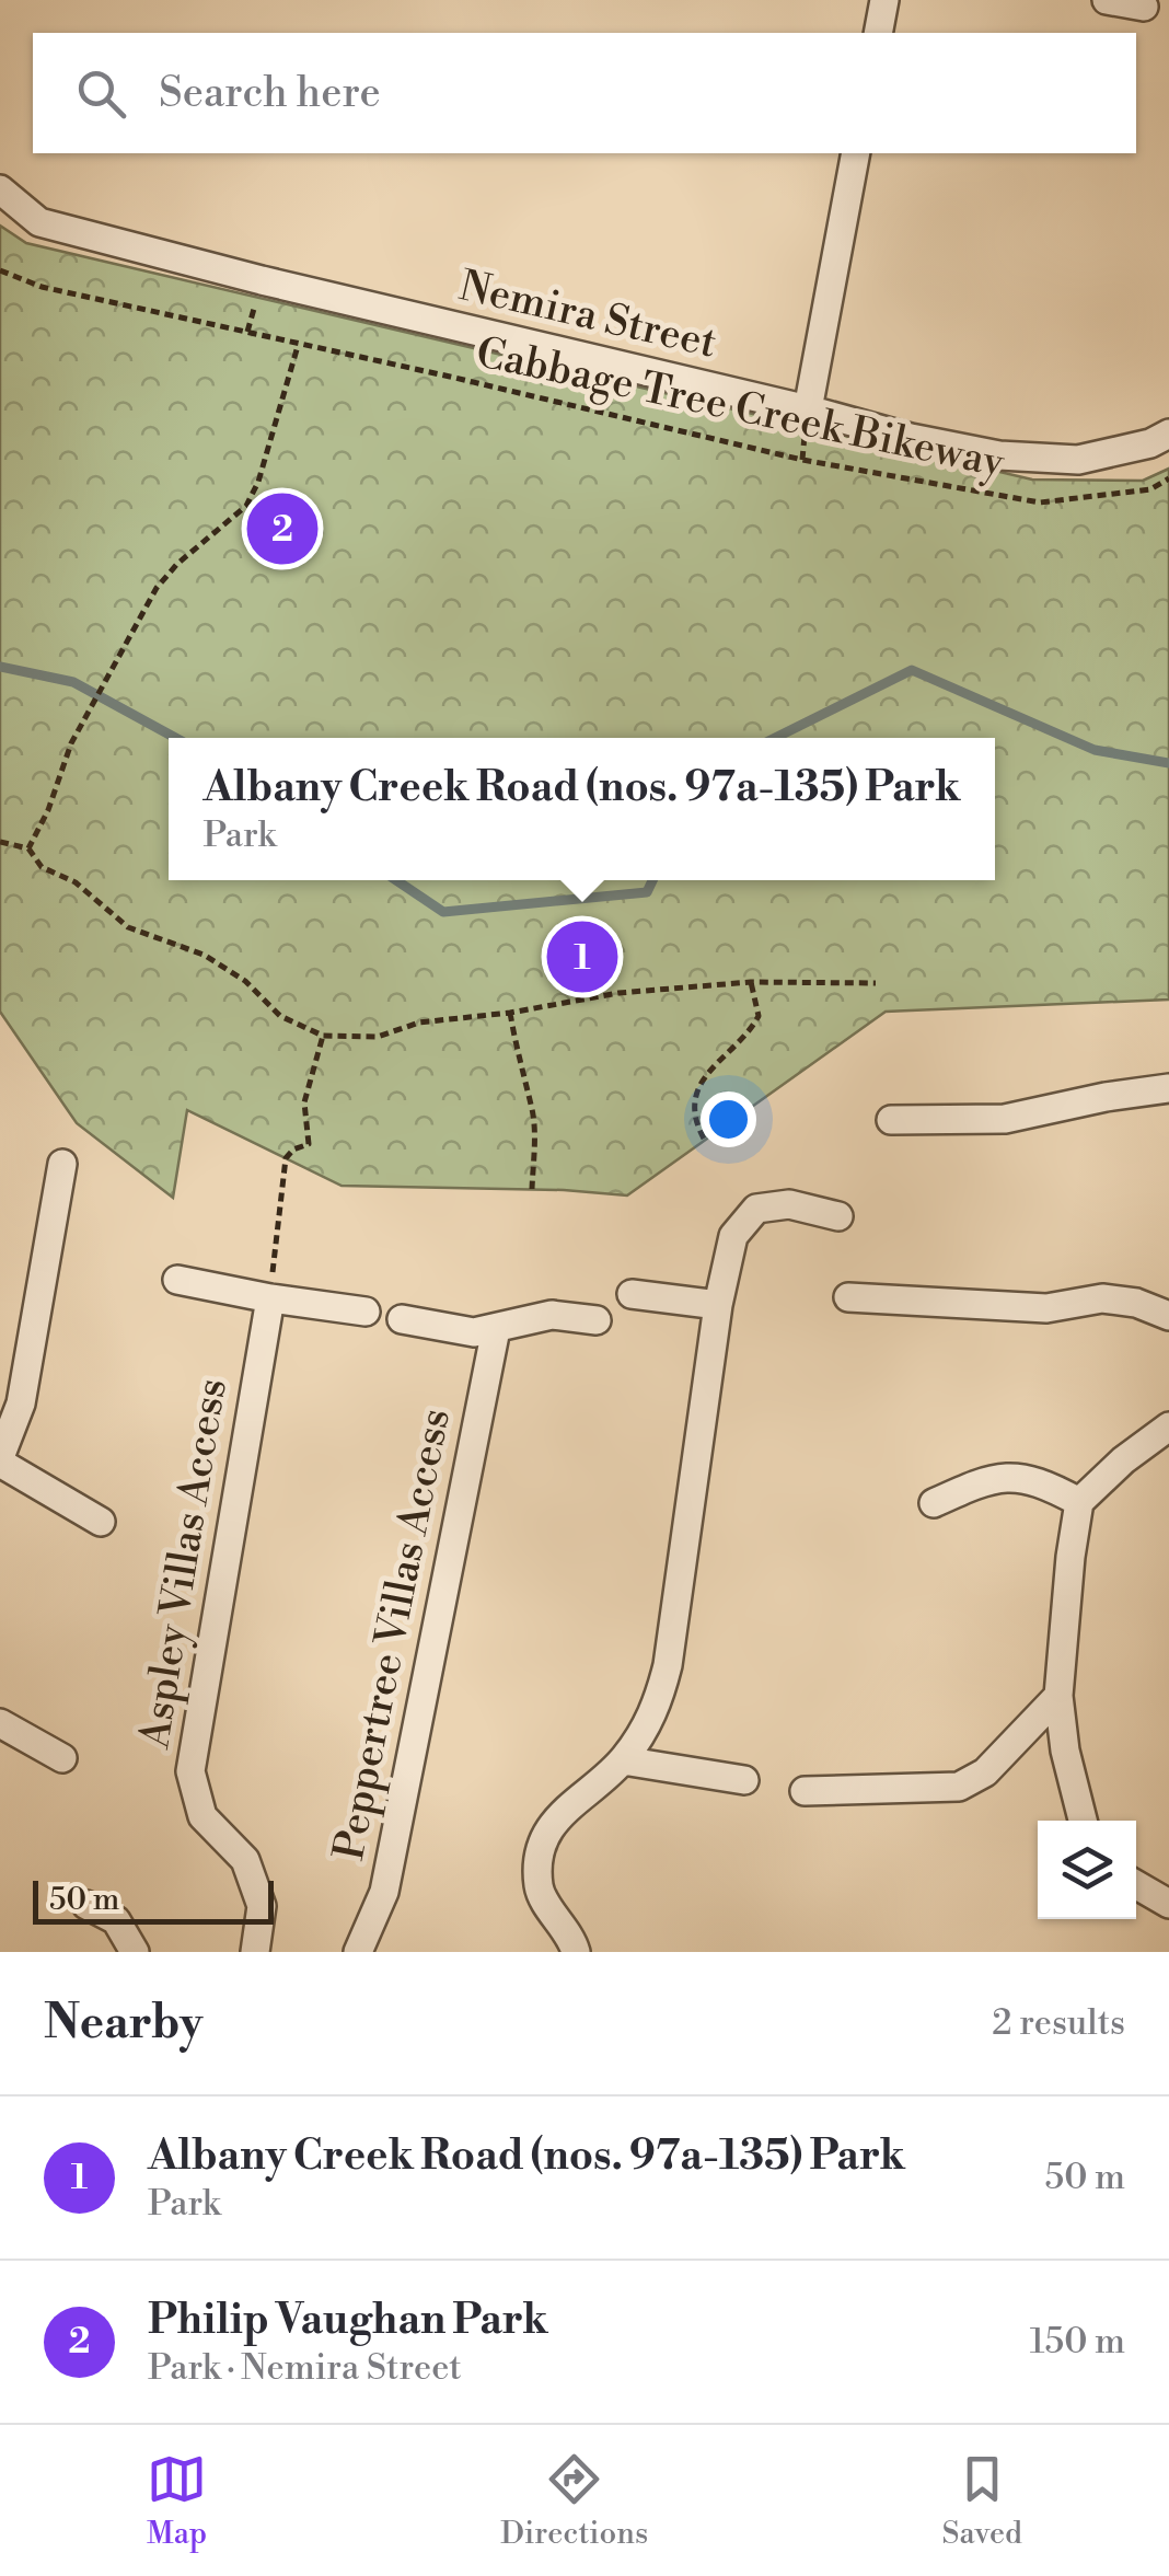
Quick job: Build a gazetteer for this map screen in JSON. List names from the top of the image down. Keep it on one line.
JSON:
{"streets":{"street":["Nemira Street","Aspley Villas Access","Peppertree Villas Access"],"path":["Cabbage Tree Creek Bikeway"]},"scale_bar":"50 m","page":{"search":"Search here","pins":["2","1"],"popup":["Albany Creek Road (nos. 97a-135) Park","Park"],"scale":"50 m","heading":["Nearby","2 results"],"list":[{"mark":"1","name":"Albany Creek Road (nos. 97a-135) Park","note":"Park","value":"50 m"},{"mark":"2","name":"Philip Vaughan Park","note":"Park · Nemira Street","value":"150 m"}],"nav":["Map","Directions","Saved"]}}
